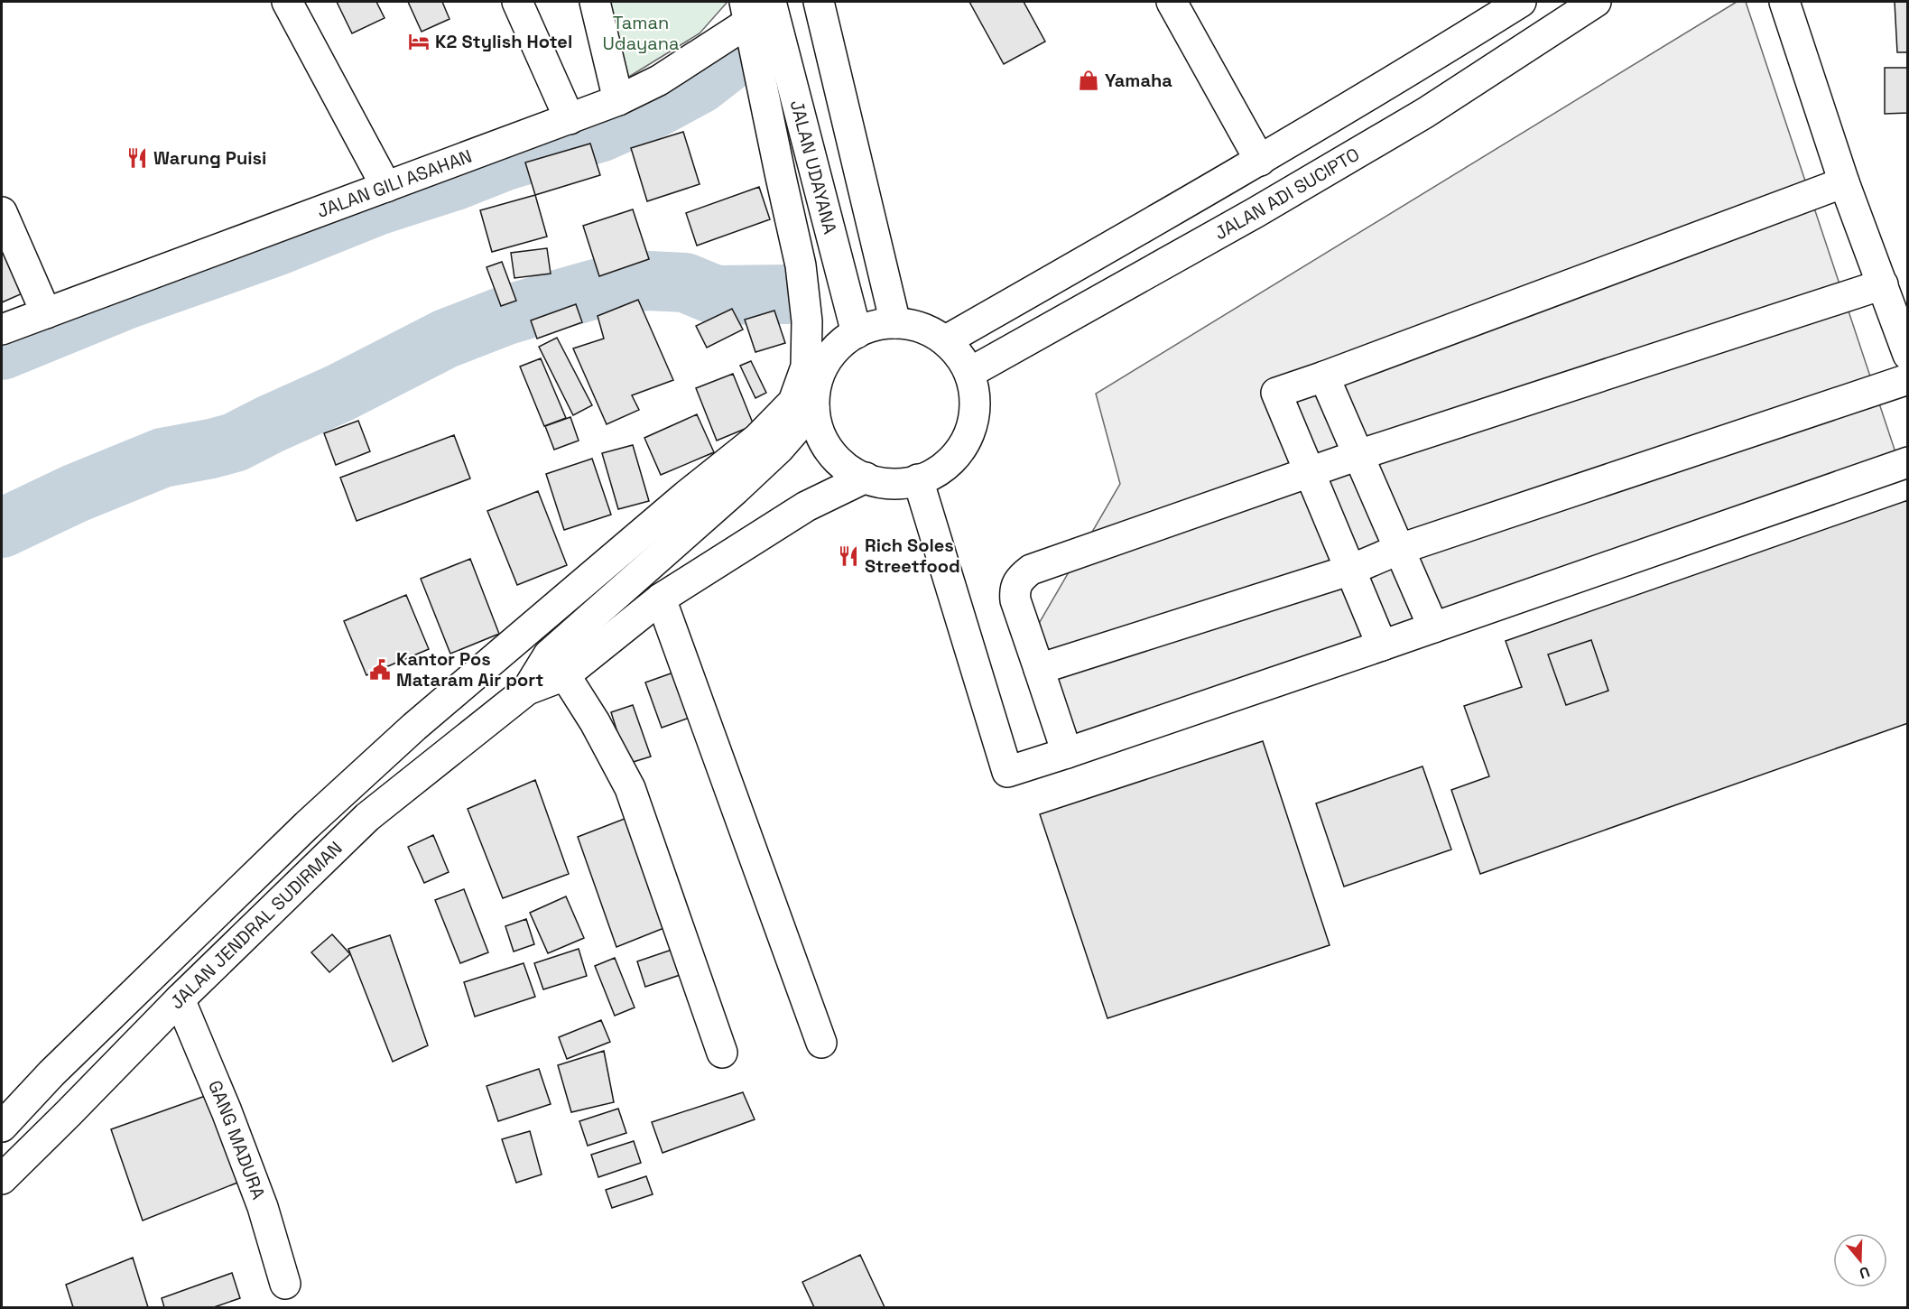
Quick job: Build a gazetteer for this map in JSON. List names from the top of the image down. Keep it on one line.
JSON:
{"streets":{"main road":["JALAN UDAYANA","JALAN GILI ASAHAN","JALAN ADI SUCIPTO","JALAN JENDRAL SUDIRMAN","GANG MADURA"]},"crossings":[["JALAN UDAYANA","JALAN GILI ASAHAN"],["JALAN UDAYANA","JALAN ADI SUCIPTO"],["JALAN JENDRAL SUDIRMAN","GANG MADURA"]],"parks":["Taman Udayana"],"places":{"hotel":["K2 Stylish Hotel"],"shop":["Yamaha"],"restaurant":["Warung Puisi","Rich Soles Streetfood"],"public building":["Kantor Pos Mataram Air port"]},"north":"bottom"}
